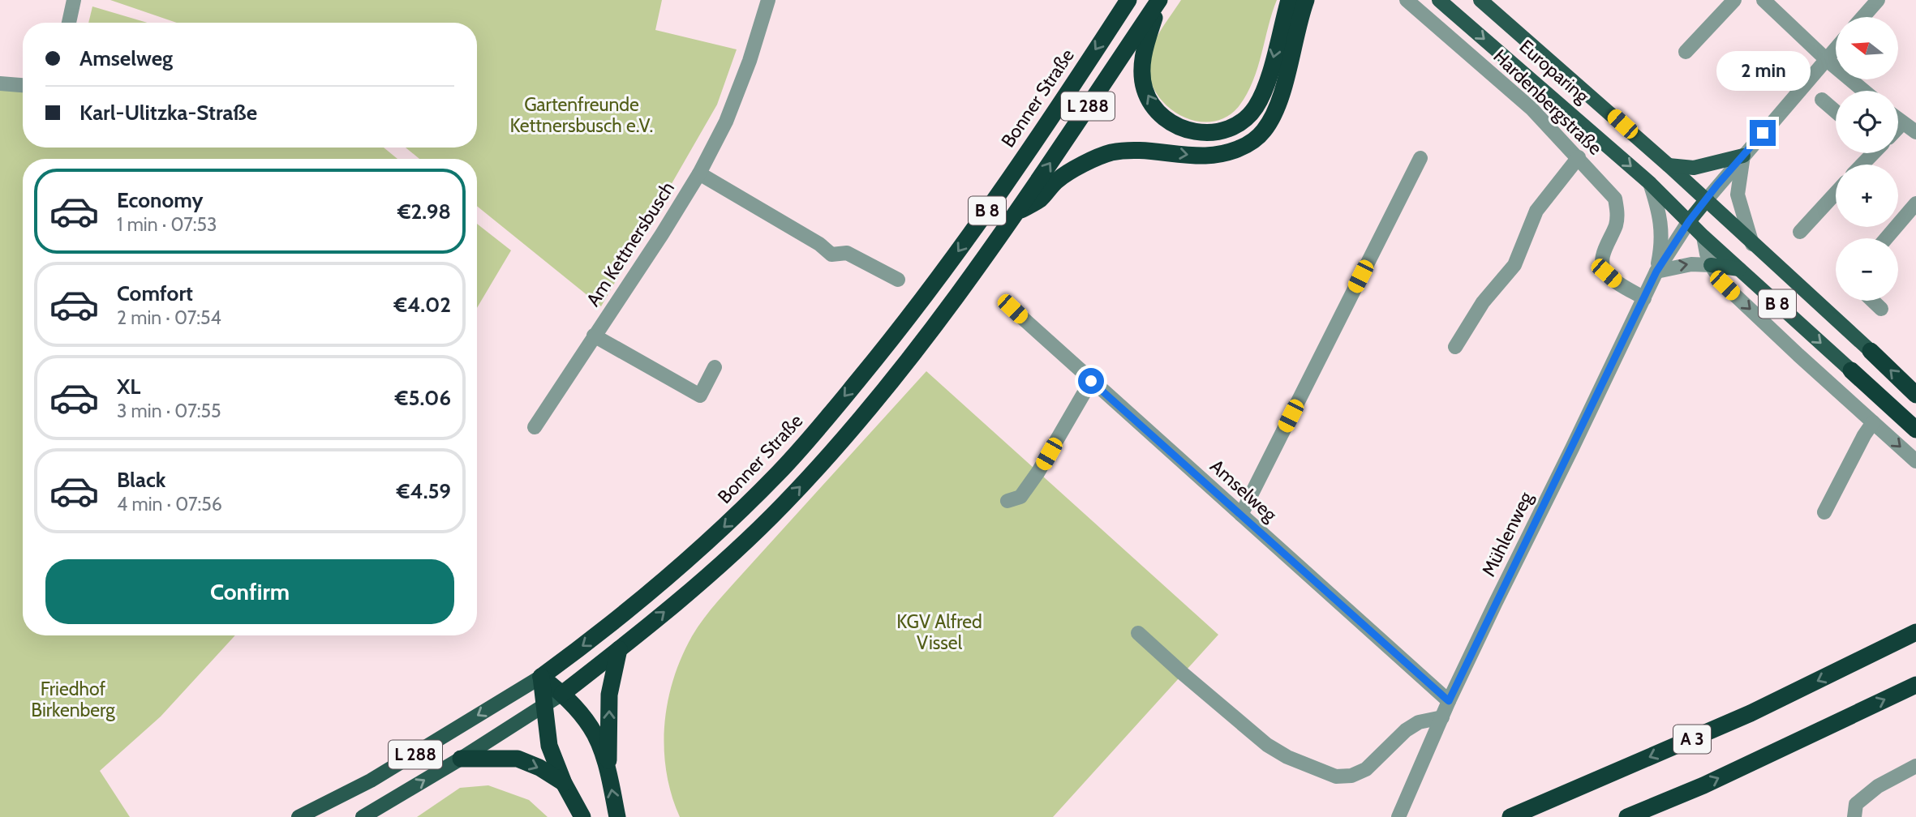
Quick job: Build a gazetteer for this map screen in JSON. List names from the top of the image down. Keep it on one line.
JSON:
{"streets":{"highway":["Europaring","Bonner Straße","L 288","B 8","A 3"],"street":["Hardenbergstraße","Am Kettnersbusch","Amselweg","Mühlenweg"]},"crossings":[["Europaring","Mühlenweg"],["Hardenbergstraße","Mühlenweg"],["L 288","B 8"],["Amselweg","Mühlenweg"]],"parks":["Gartenfreunde Kettnersbusch e.V.","KGV Alfred Vissel","Friedhof Birkenberg"],"north":"left","page":{"map_buttons":["+","−"],"banner":["Amselweg","Karl-Ulitzka-Straße"],"bubble":"2 min","list":[{"name":"Economy","note":"1 min · 07:53","value":"€2.98"},{"name":"Comfort","note":"2 min · 07:54","value":"€4.02"},{"name":"XL","note":"3 min · 07:55","value":"€5.06"},{"name":"Black","note":"4 min · 07:56","value":"€4.59"}],"buttons":"Confirm"}}
